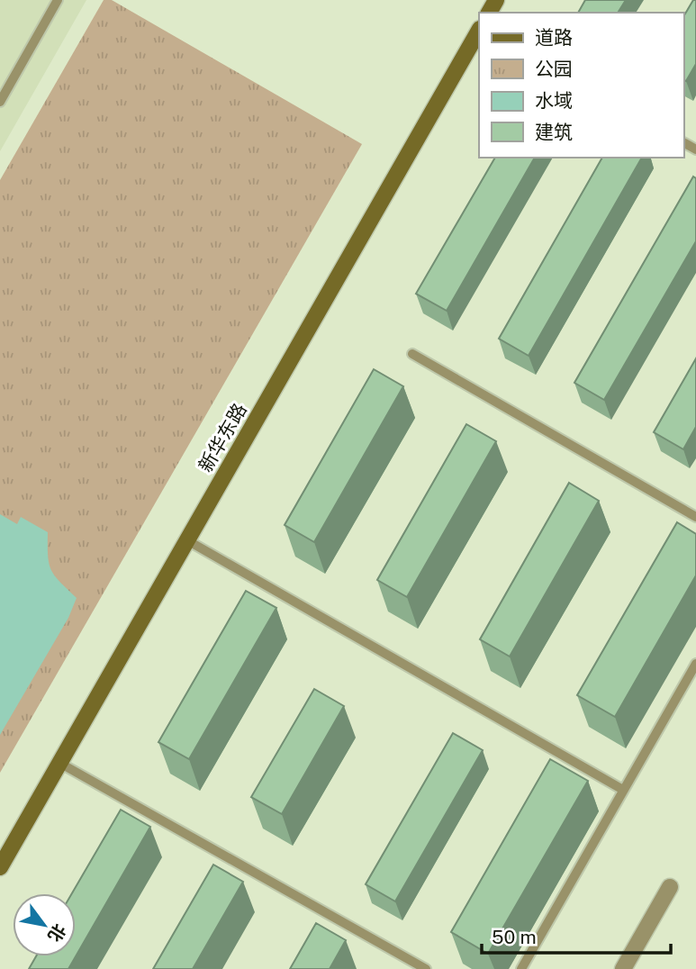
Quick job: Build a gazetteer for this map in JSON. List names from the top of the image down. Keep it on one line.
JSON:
{"streets":{"main road":["新华东路"]},"legend":["道路","公园","水域","建筑"],"scale_bar":"50 m","north":"bottom right"}
